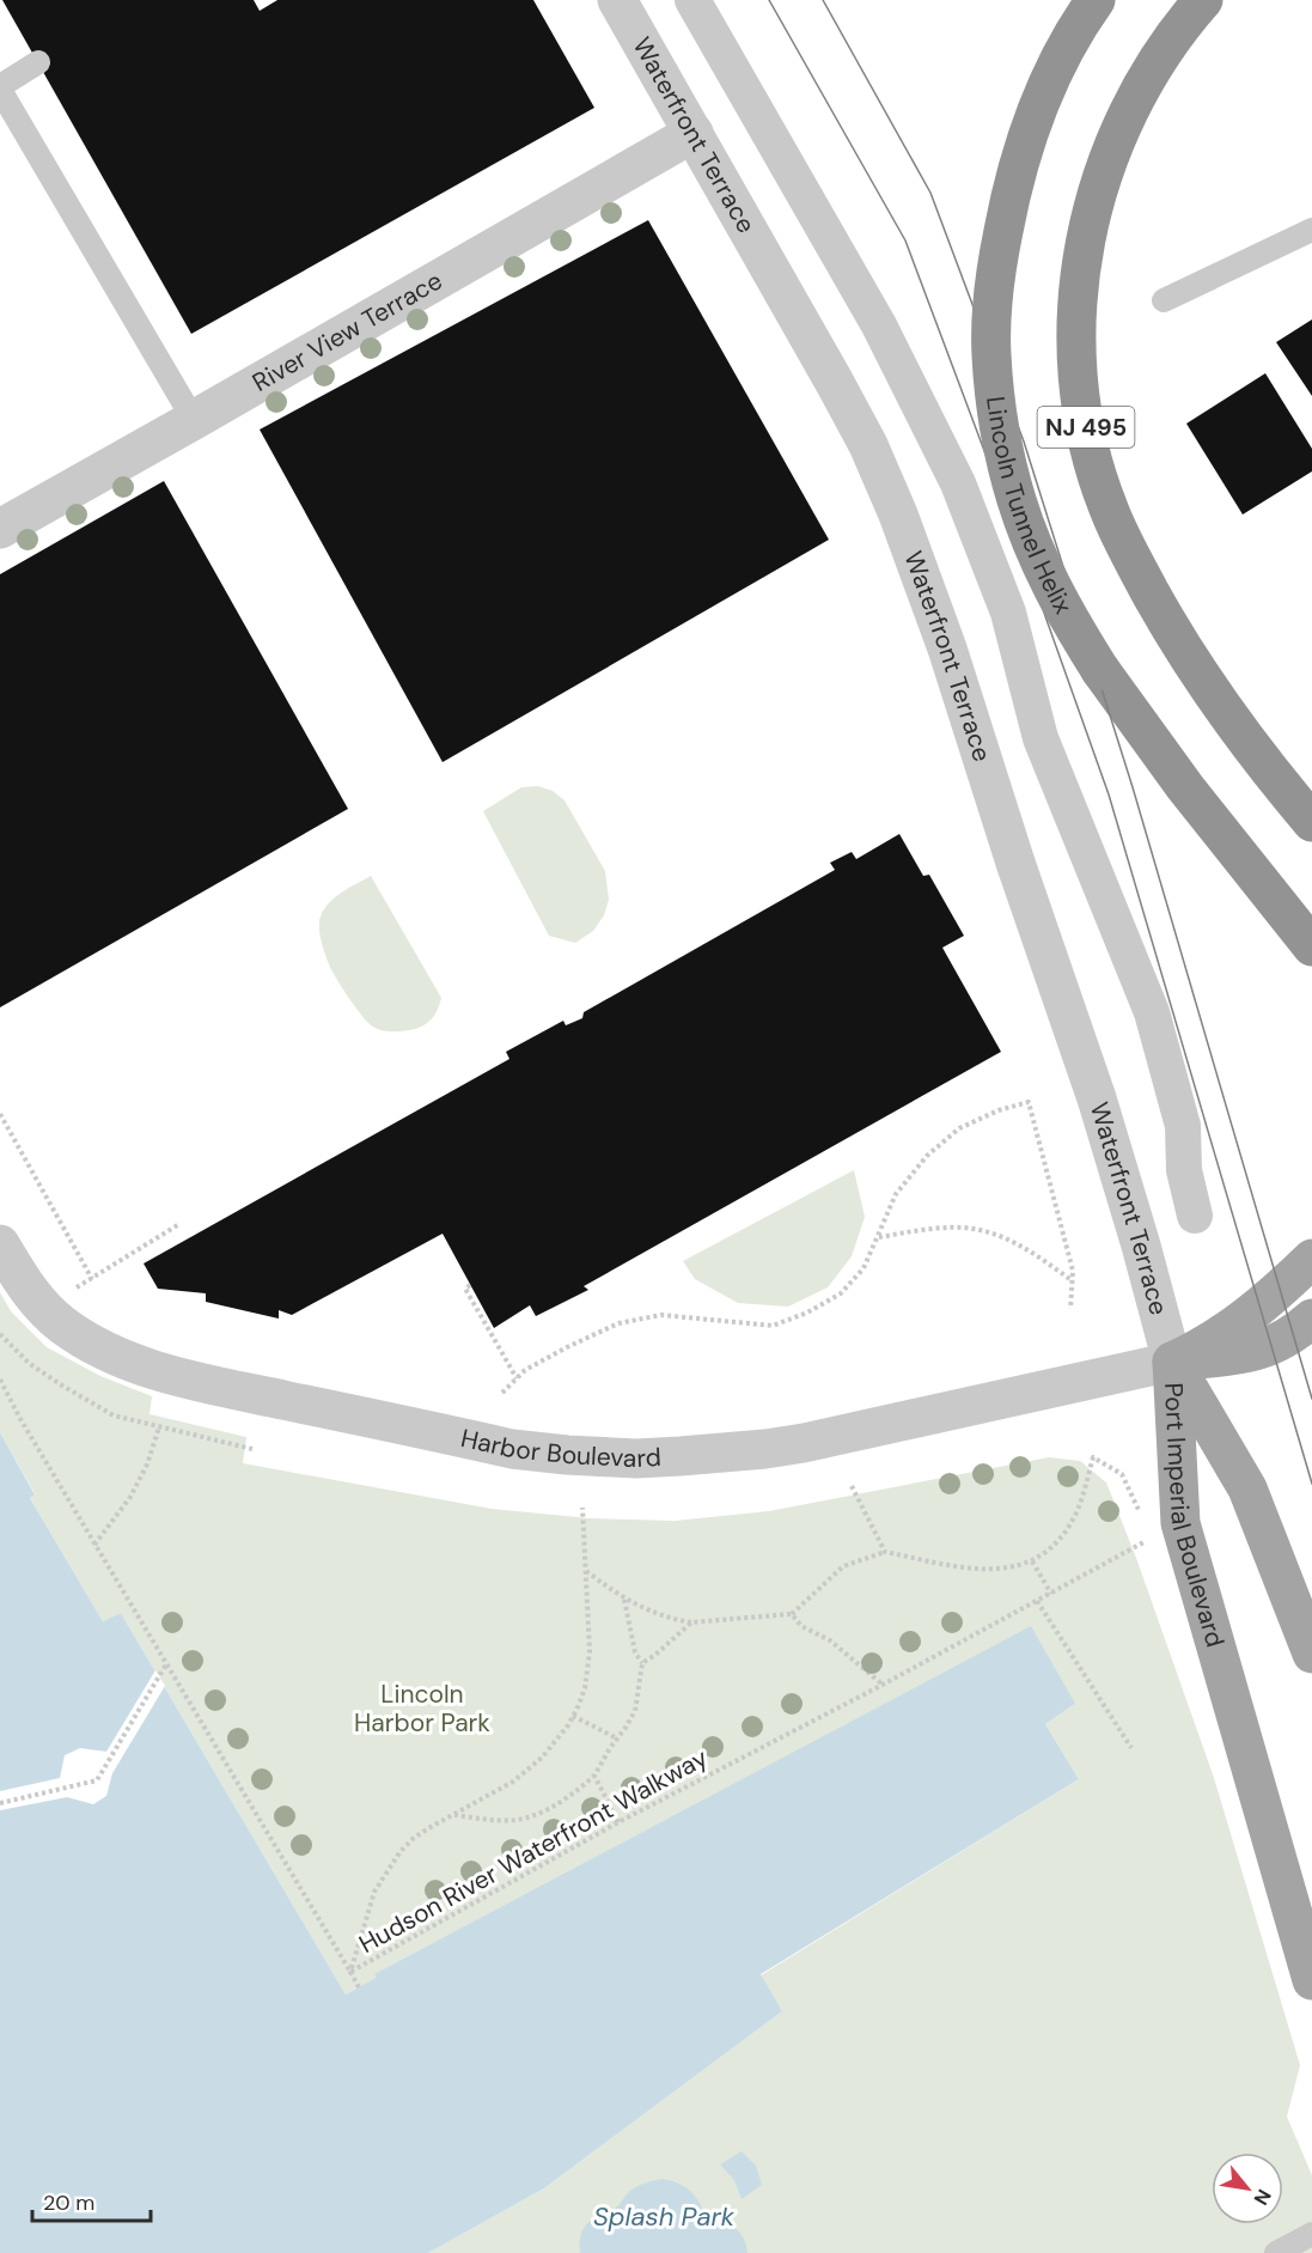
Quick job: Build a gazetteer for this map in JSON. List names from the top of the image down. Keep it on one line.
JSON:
{"streets":{"highway":["NJ 495","Lincoln Tunnel Helix"],"main road":["Port Imperial Boulevard"],"street":["Waterfront Terrace","River View Terrace","Harbor Boulevard"],"path":["Hudson River Waterfront Walkway"]},"crossings":[["Waterfront Terrace","River View Terrace"],["Waterfront Terrace","Harbor Boulevard"],["Waterfront Terrace","Port Imperial Boulevard"],["Harbor Boulevard","Port Imperial Boulevard"]],"water":["Splash Park"],"parks":["Lincoln Harbor Park"],"scale_bar":"20 m","north":"bottom right"}
